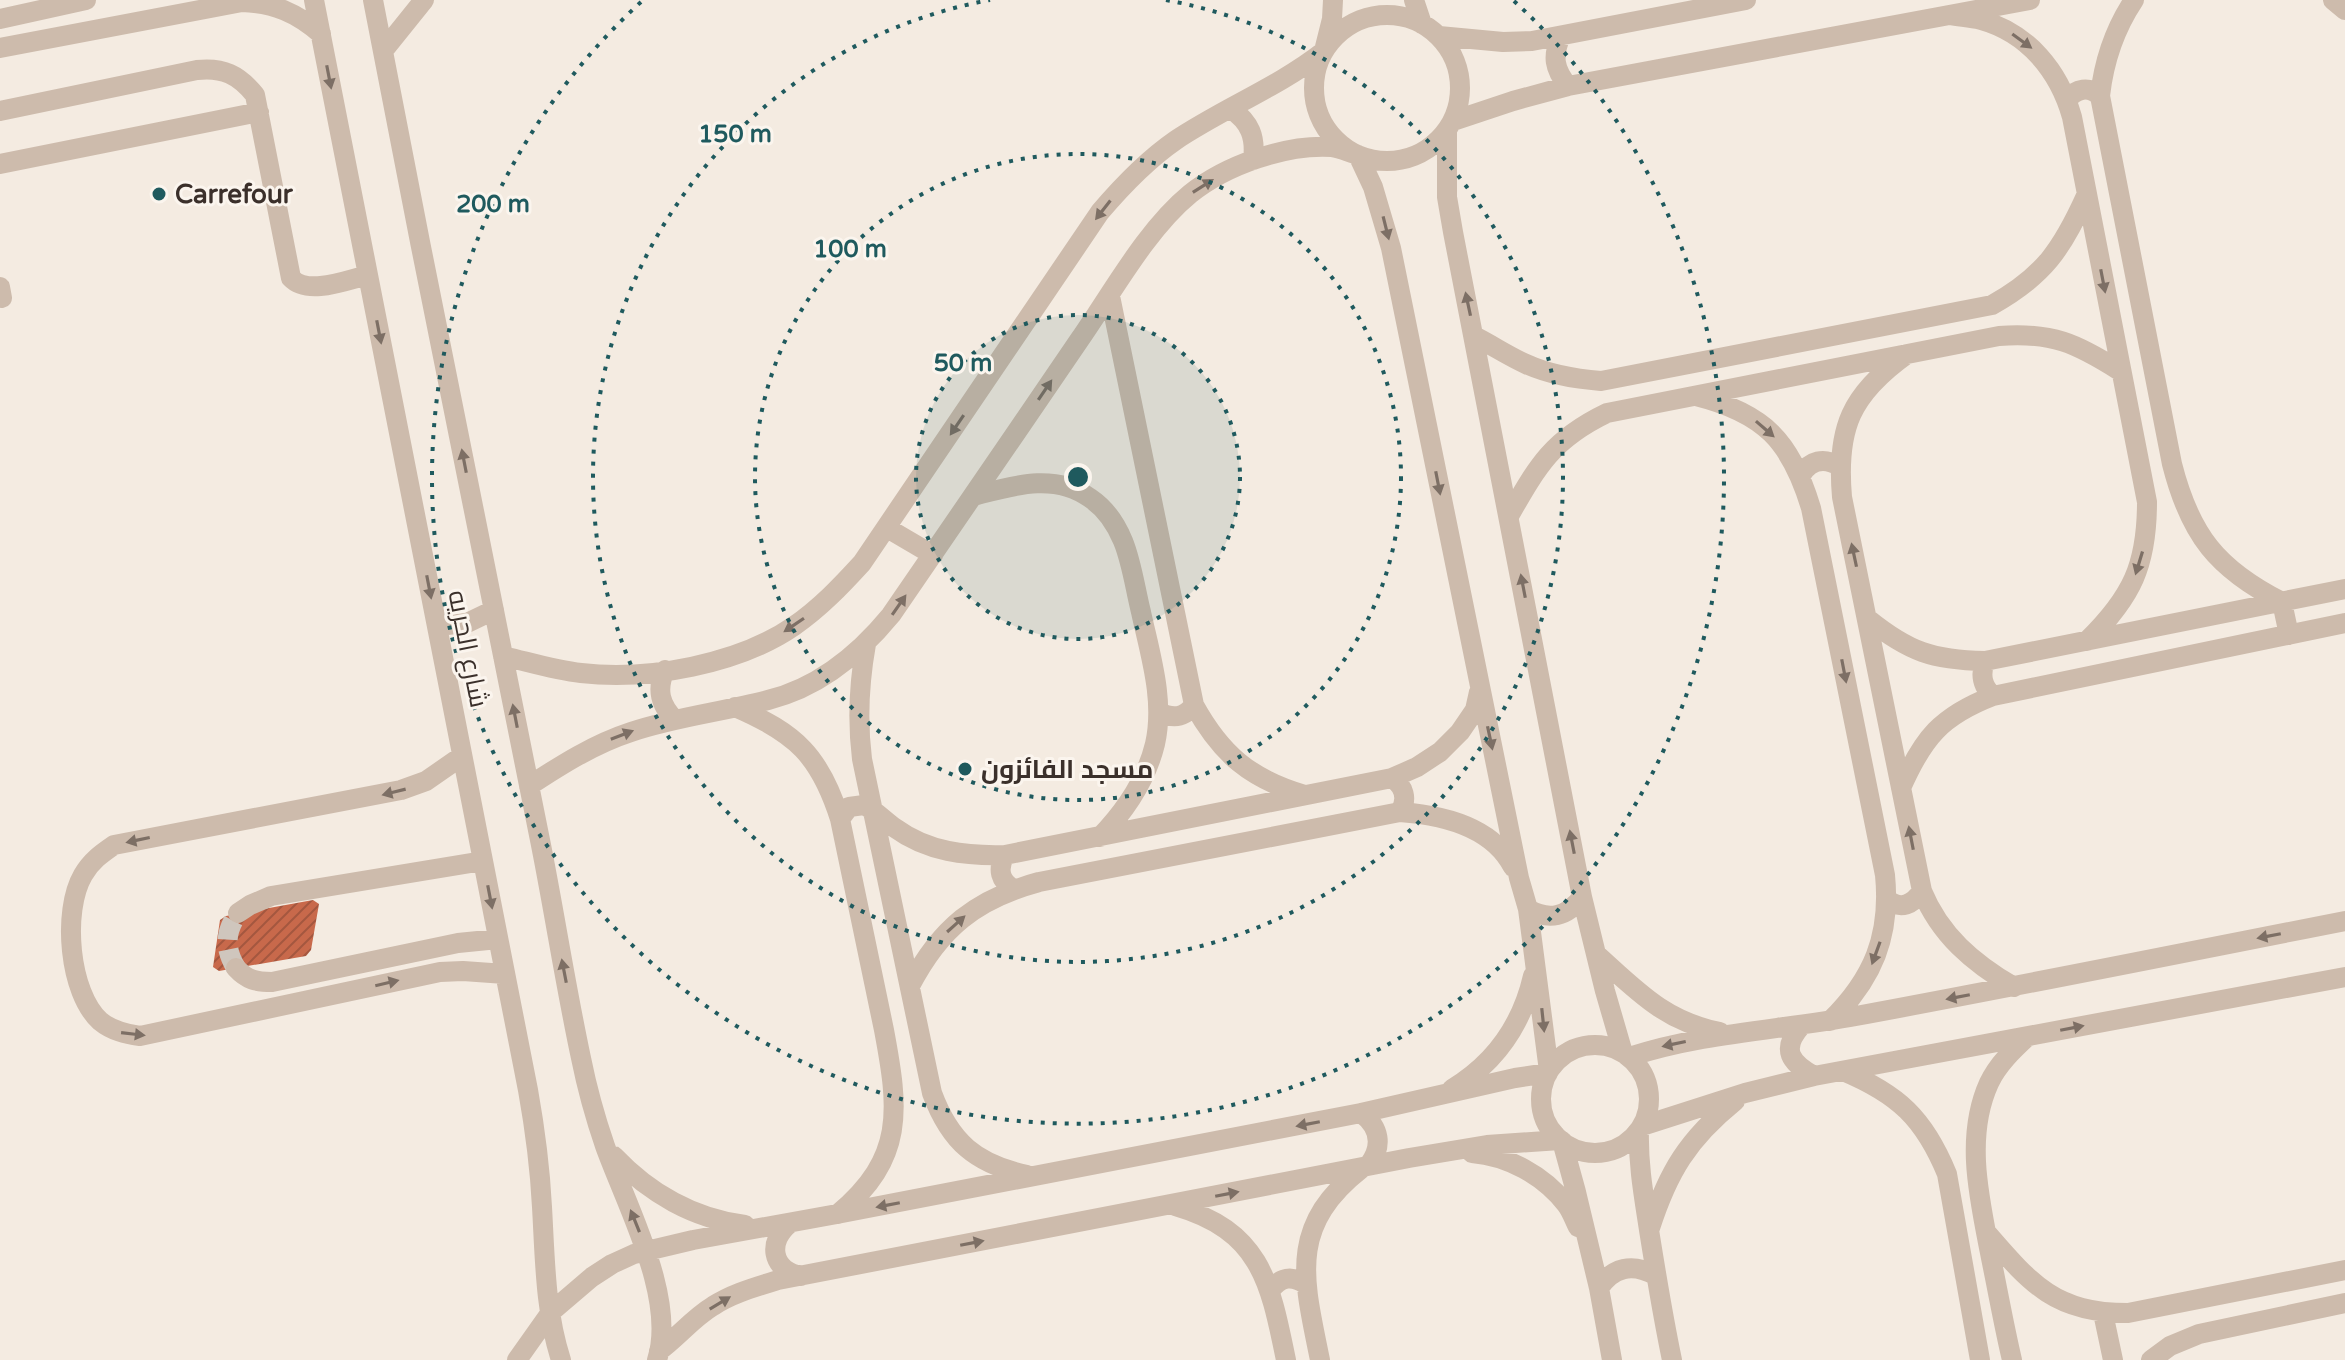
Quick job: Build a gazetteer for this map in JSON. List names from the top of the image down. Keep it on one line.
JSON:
{"streets":{"street":["شارع الحريه"]},"places":["Carrefour","مسجد الفائزون"],"rings":["150 m","200 m","100 m","50 m"]}
